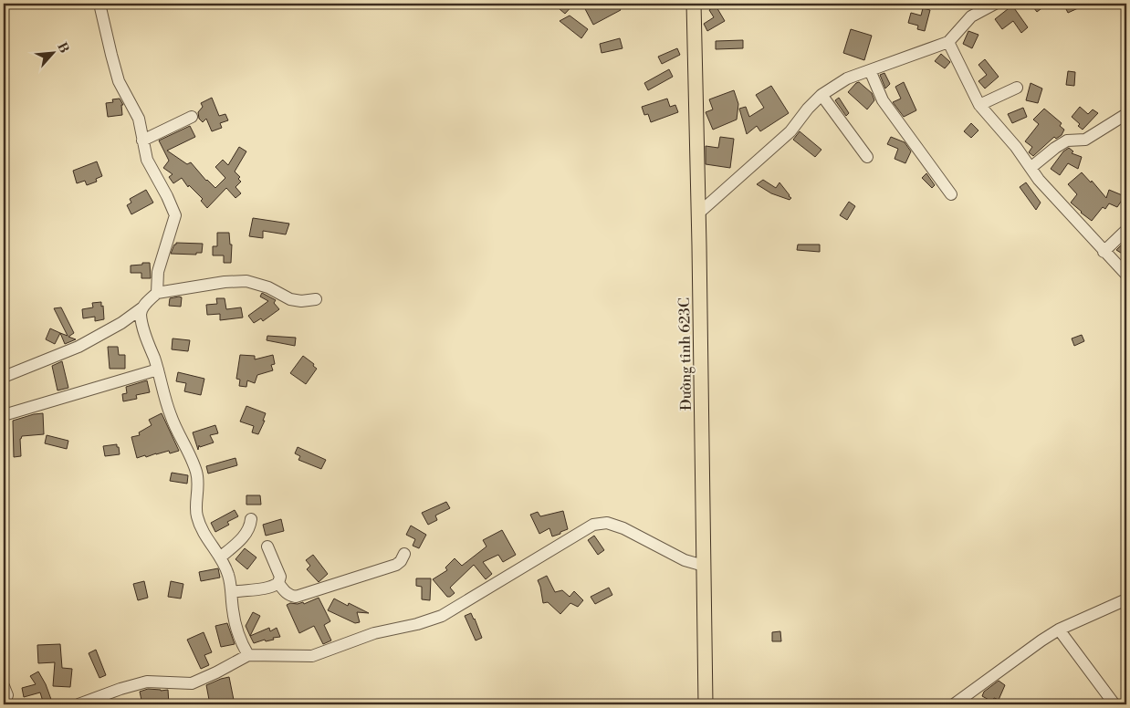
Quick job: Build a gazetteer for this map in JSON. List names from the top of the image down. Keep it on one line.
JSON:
{"streets":{"main road":["Đường tỉnh 623C"]},"north":"top right"}
